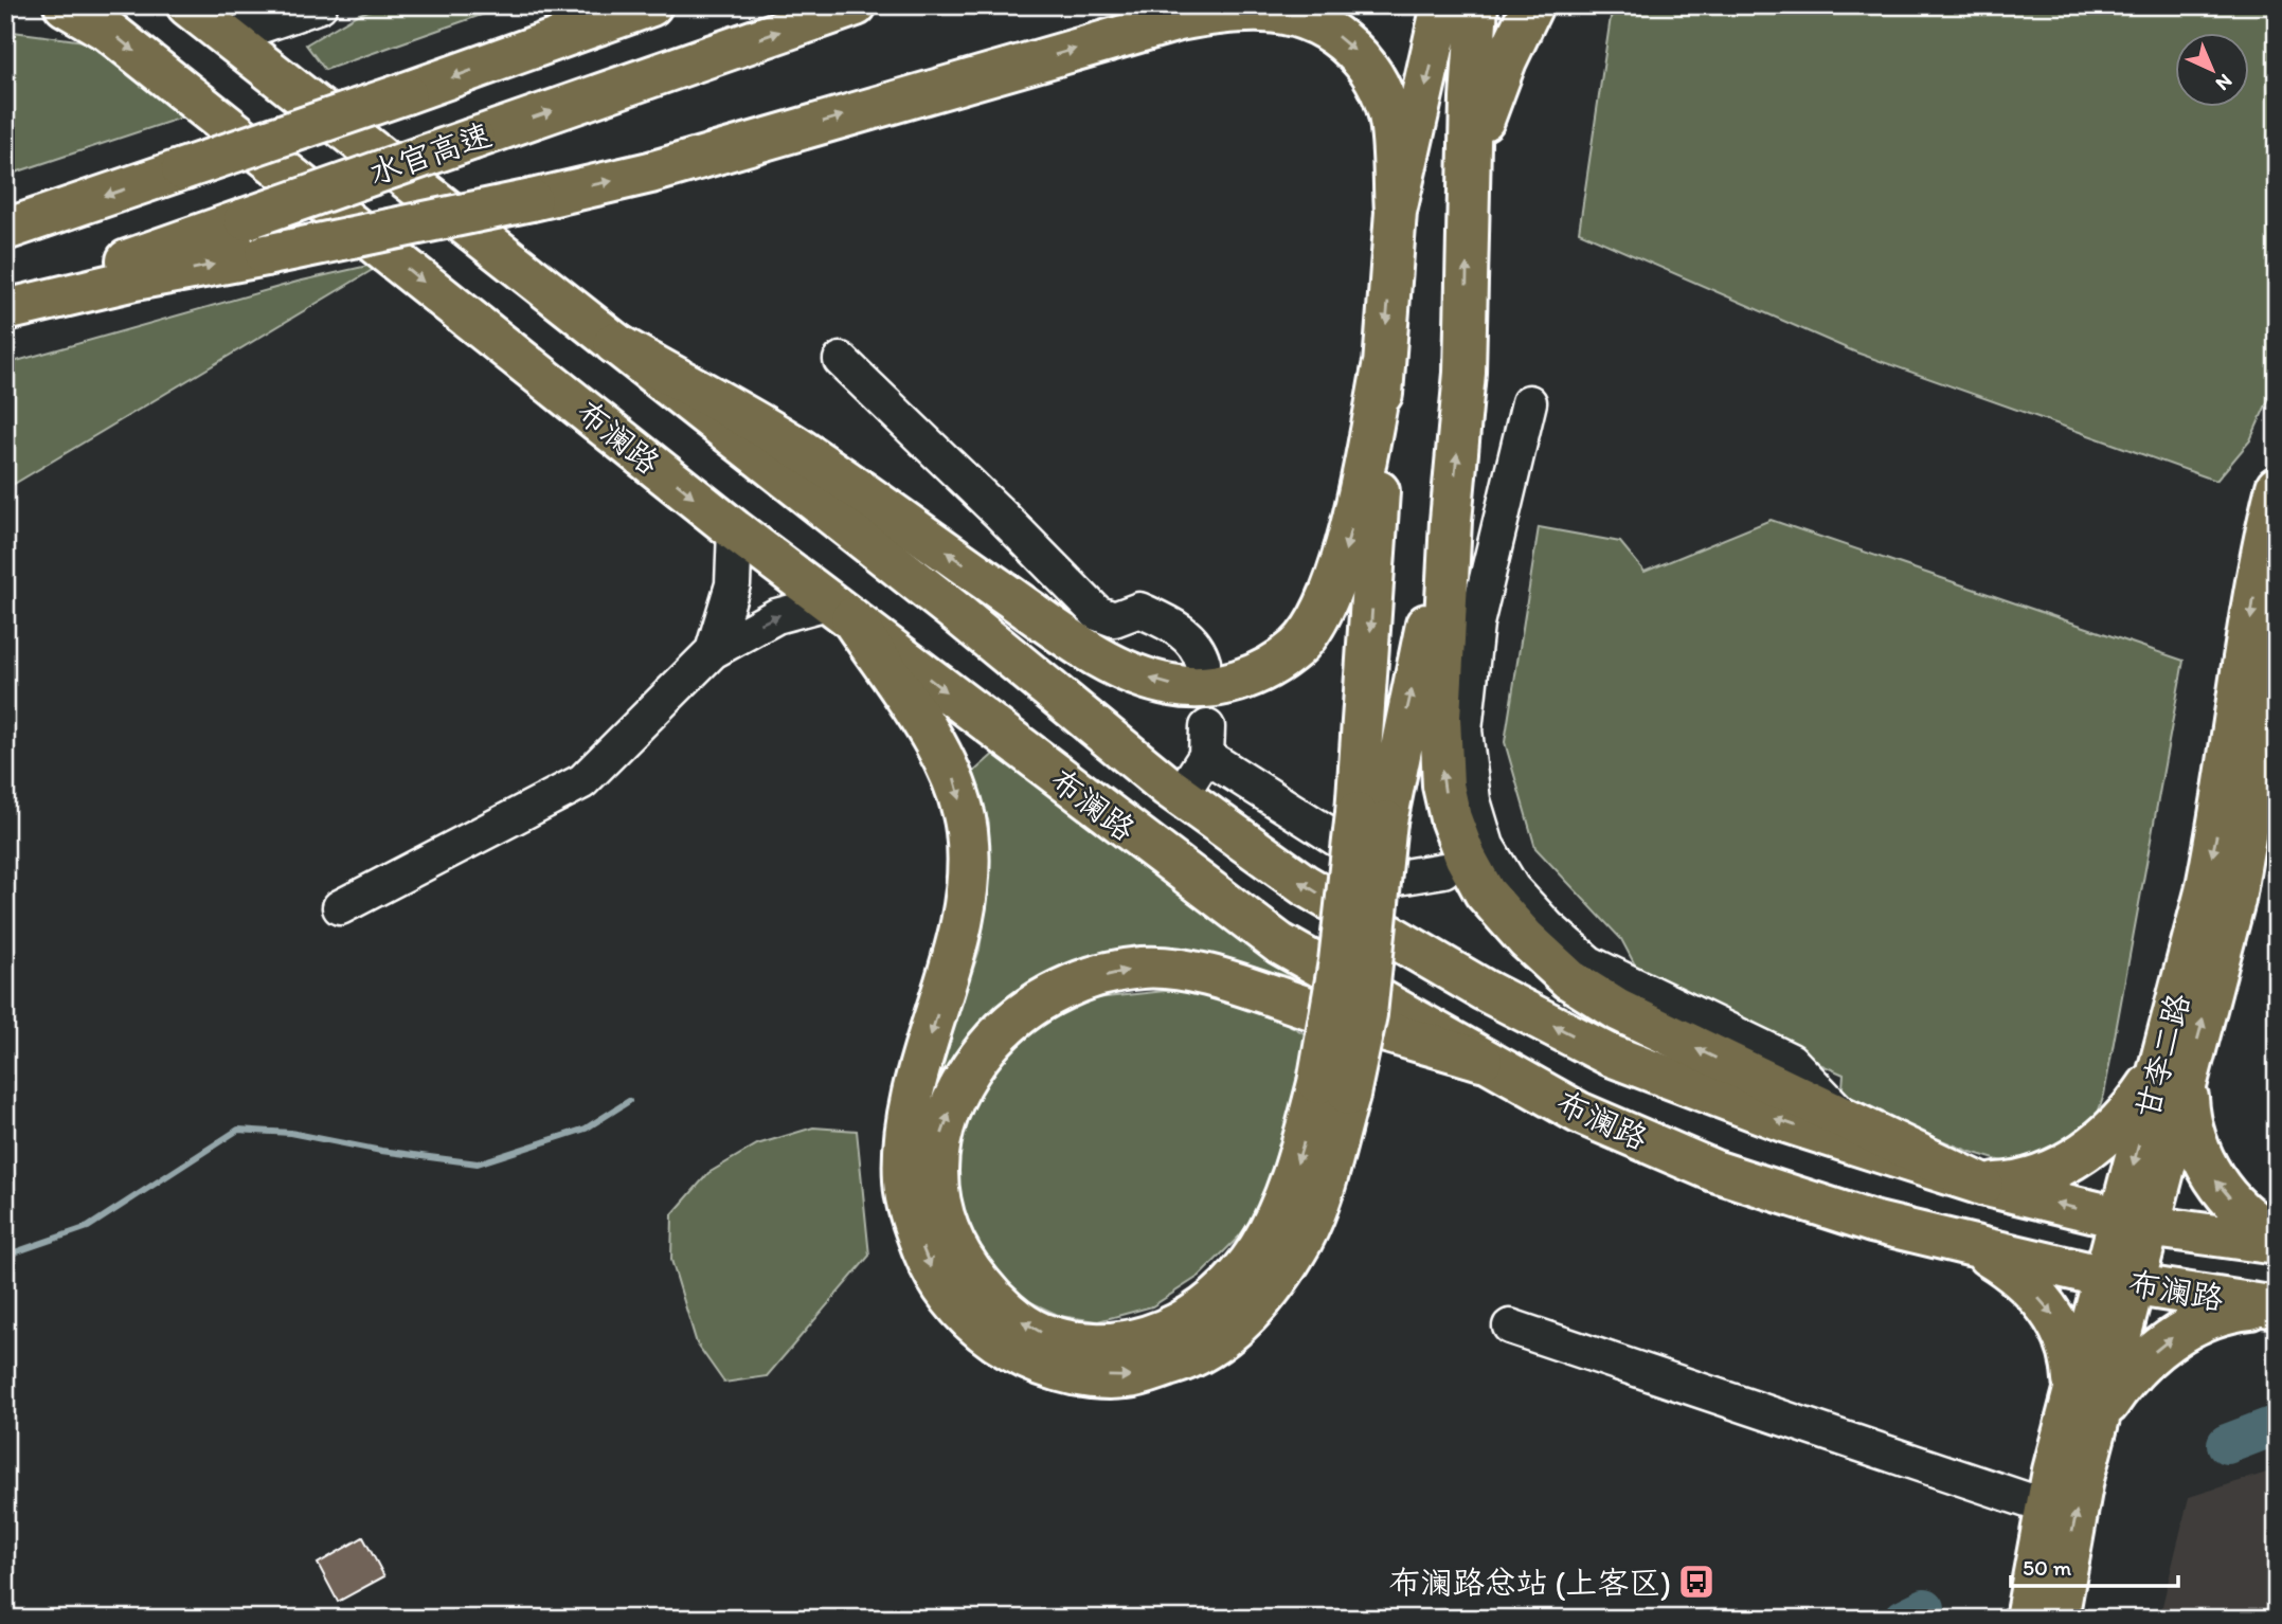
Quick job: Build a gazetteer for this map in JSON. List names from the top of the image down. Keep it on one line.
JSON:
{"streets":{"main road":["水官高速","布澜路","甘李二路"]},"crossings":[["布澜路","甘李二路"]],"places":{"bus stop":["布澜路总站 (上客区)"]},"scale_bar":"50 m","north":"bottom right"}
